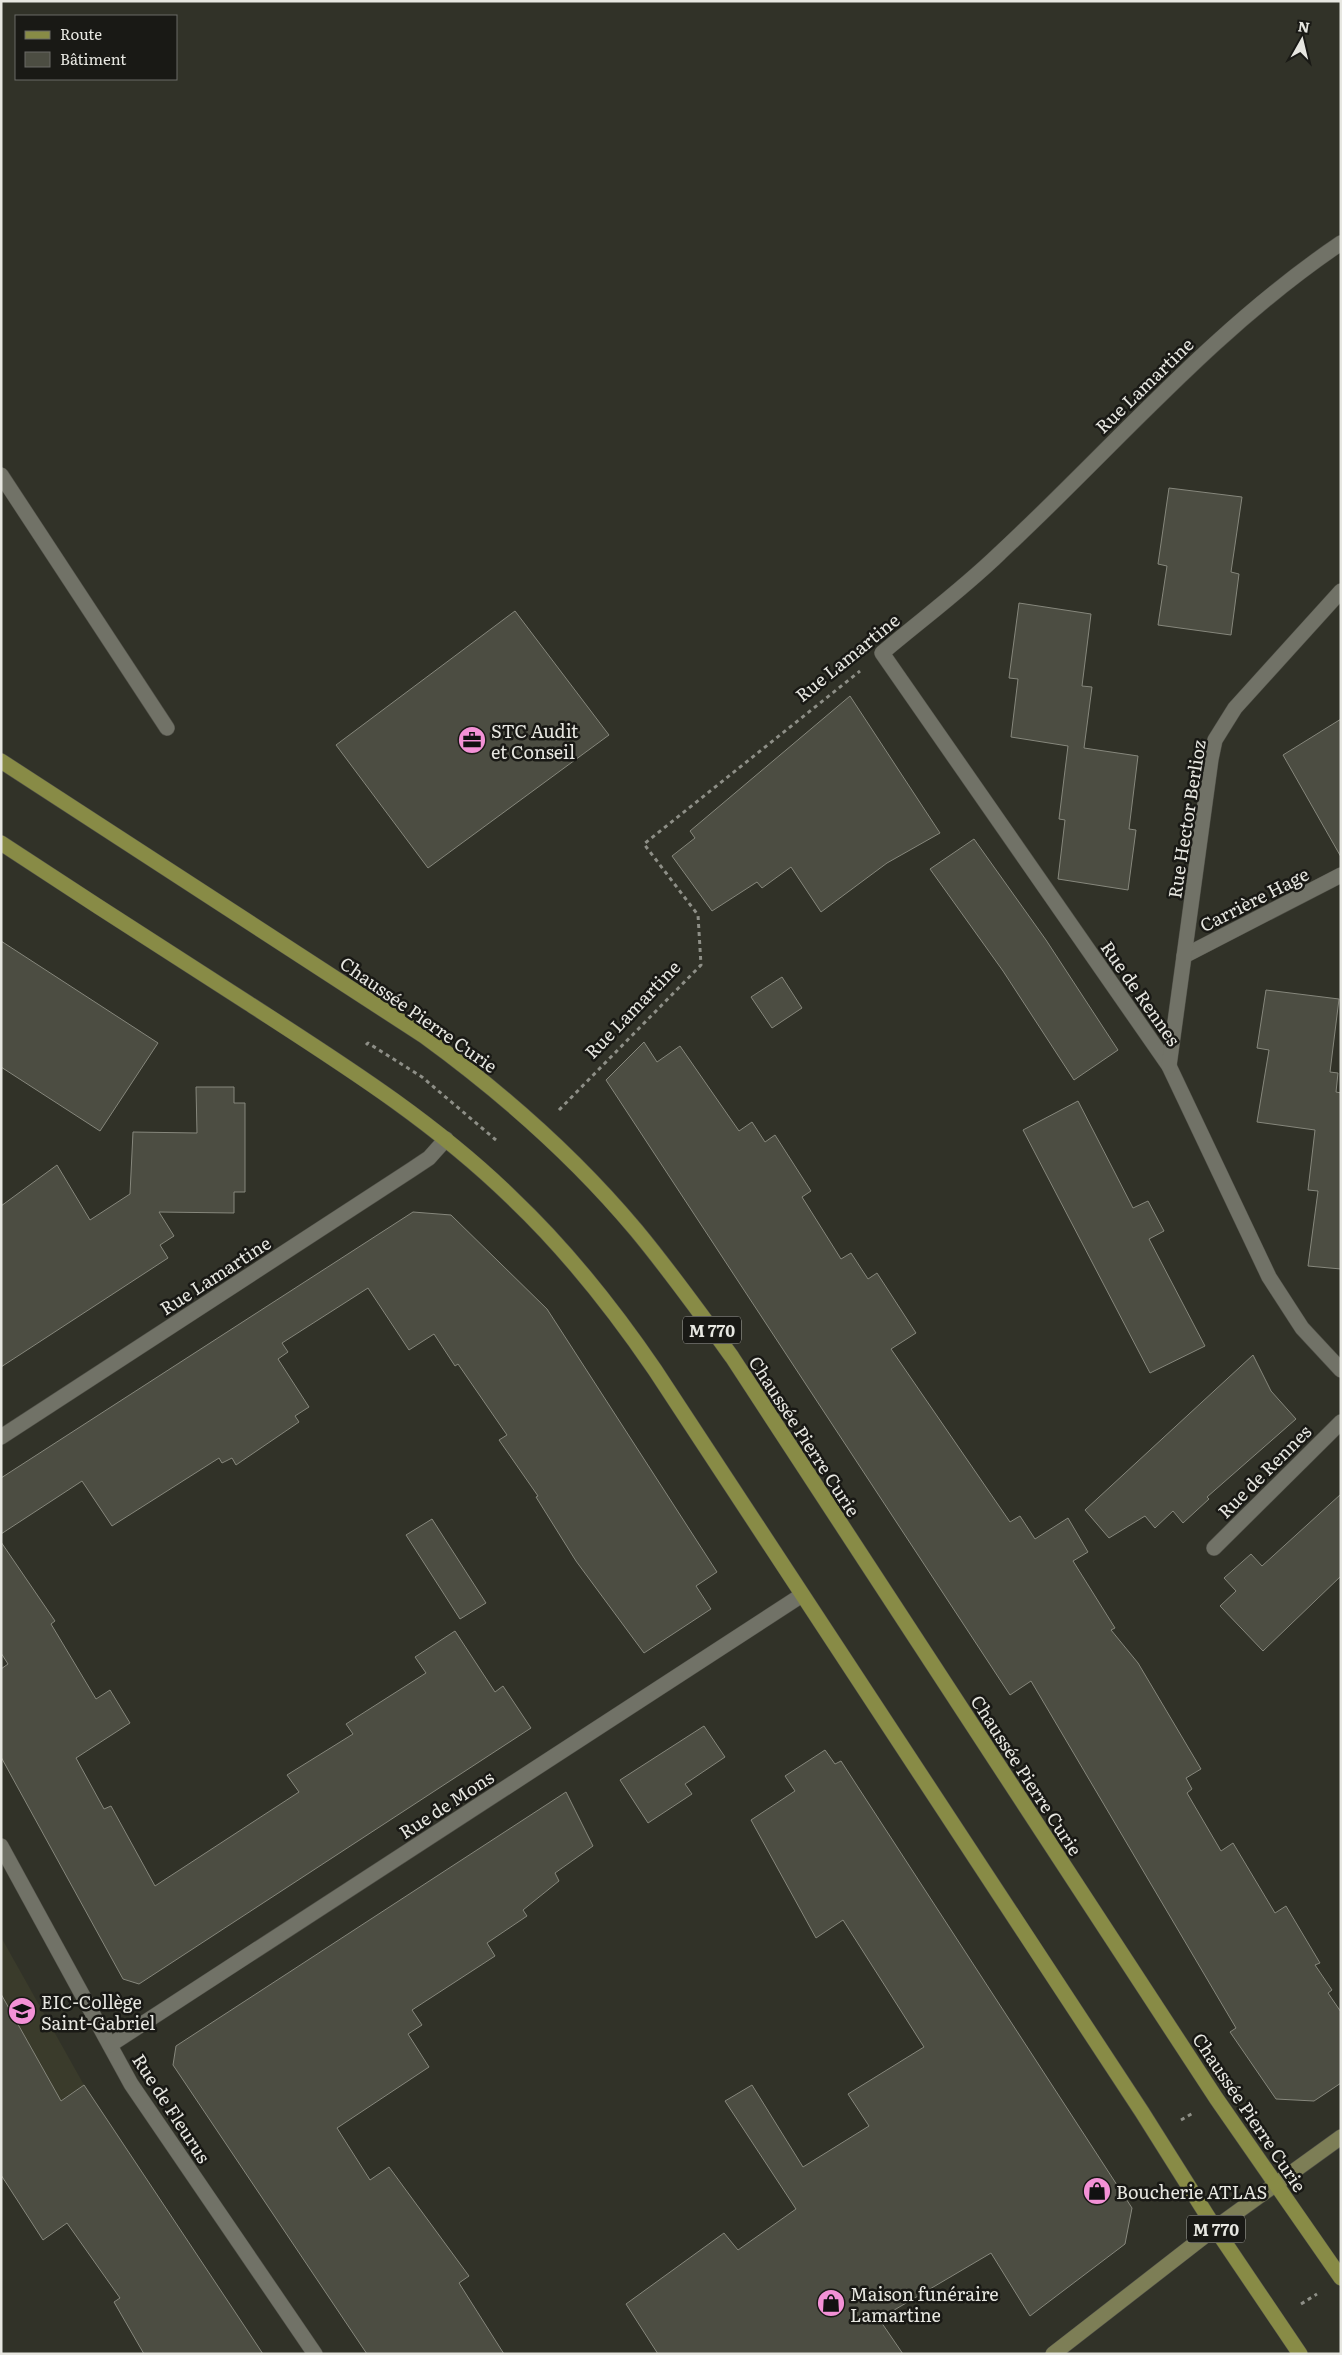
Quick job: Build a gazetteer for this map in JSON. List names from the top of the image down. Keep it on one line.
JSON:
{"streets":{"main road":["Chaussée Pierre Curie","M 770"],"street":["Rue Lamartine","Rue Hector Berlioz","Carrière Hage","Rue de Rennes","Rue de Mons","Rue de Fleurus"]},"crossings":[["Rue Lamartine","Rue de Rennes"],["Rue Lamartine","Chaussée Pierre Curie"],["Rue Lamartine","M 770"],["Rue Hector Berlioz","Carrière Hage"],["Rue Hector Berlioz","Rue de Rennes"],["M 770","Rue de Mons"],["Rue de Mons","Rue de Fleurus"]],"places":{"office":["STC Audit et Conseil"],"school or university":["EIC-Collège Saint-Gabriel"],"shop":["Boucherie ATLAS","Maison funéraire Lamartine"]},"legend":["Route","Bâtiment"],"north":"top"}
